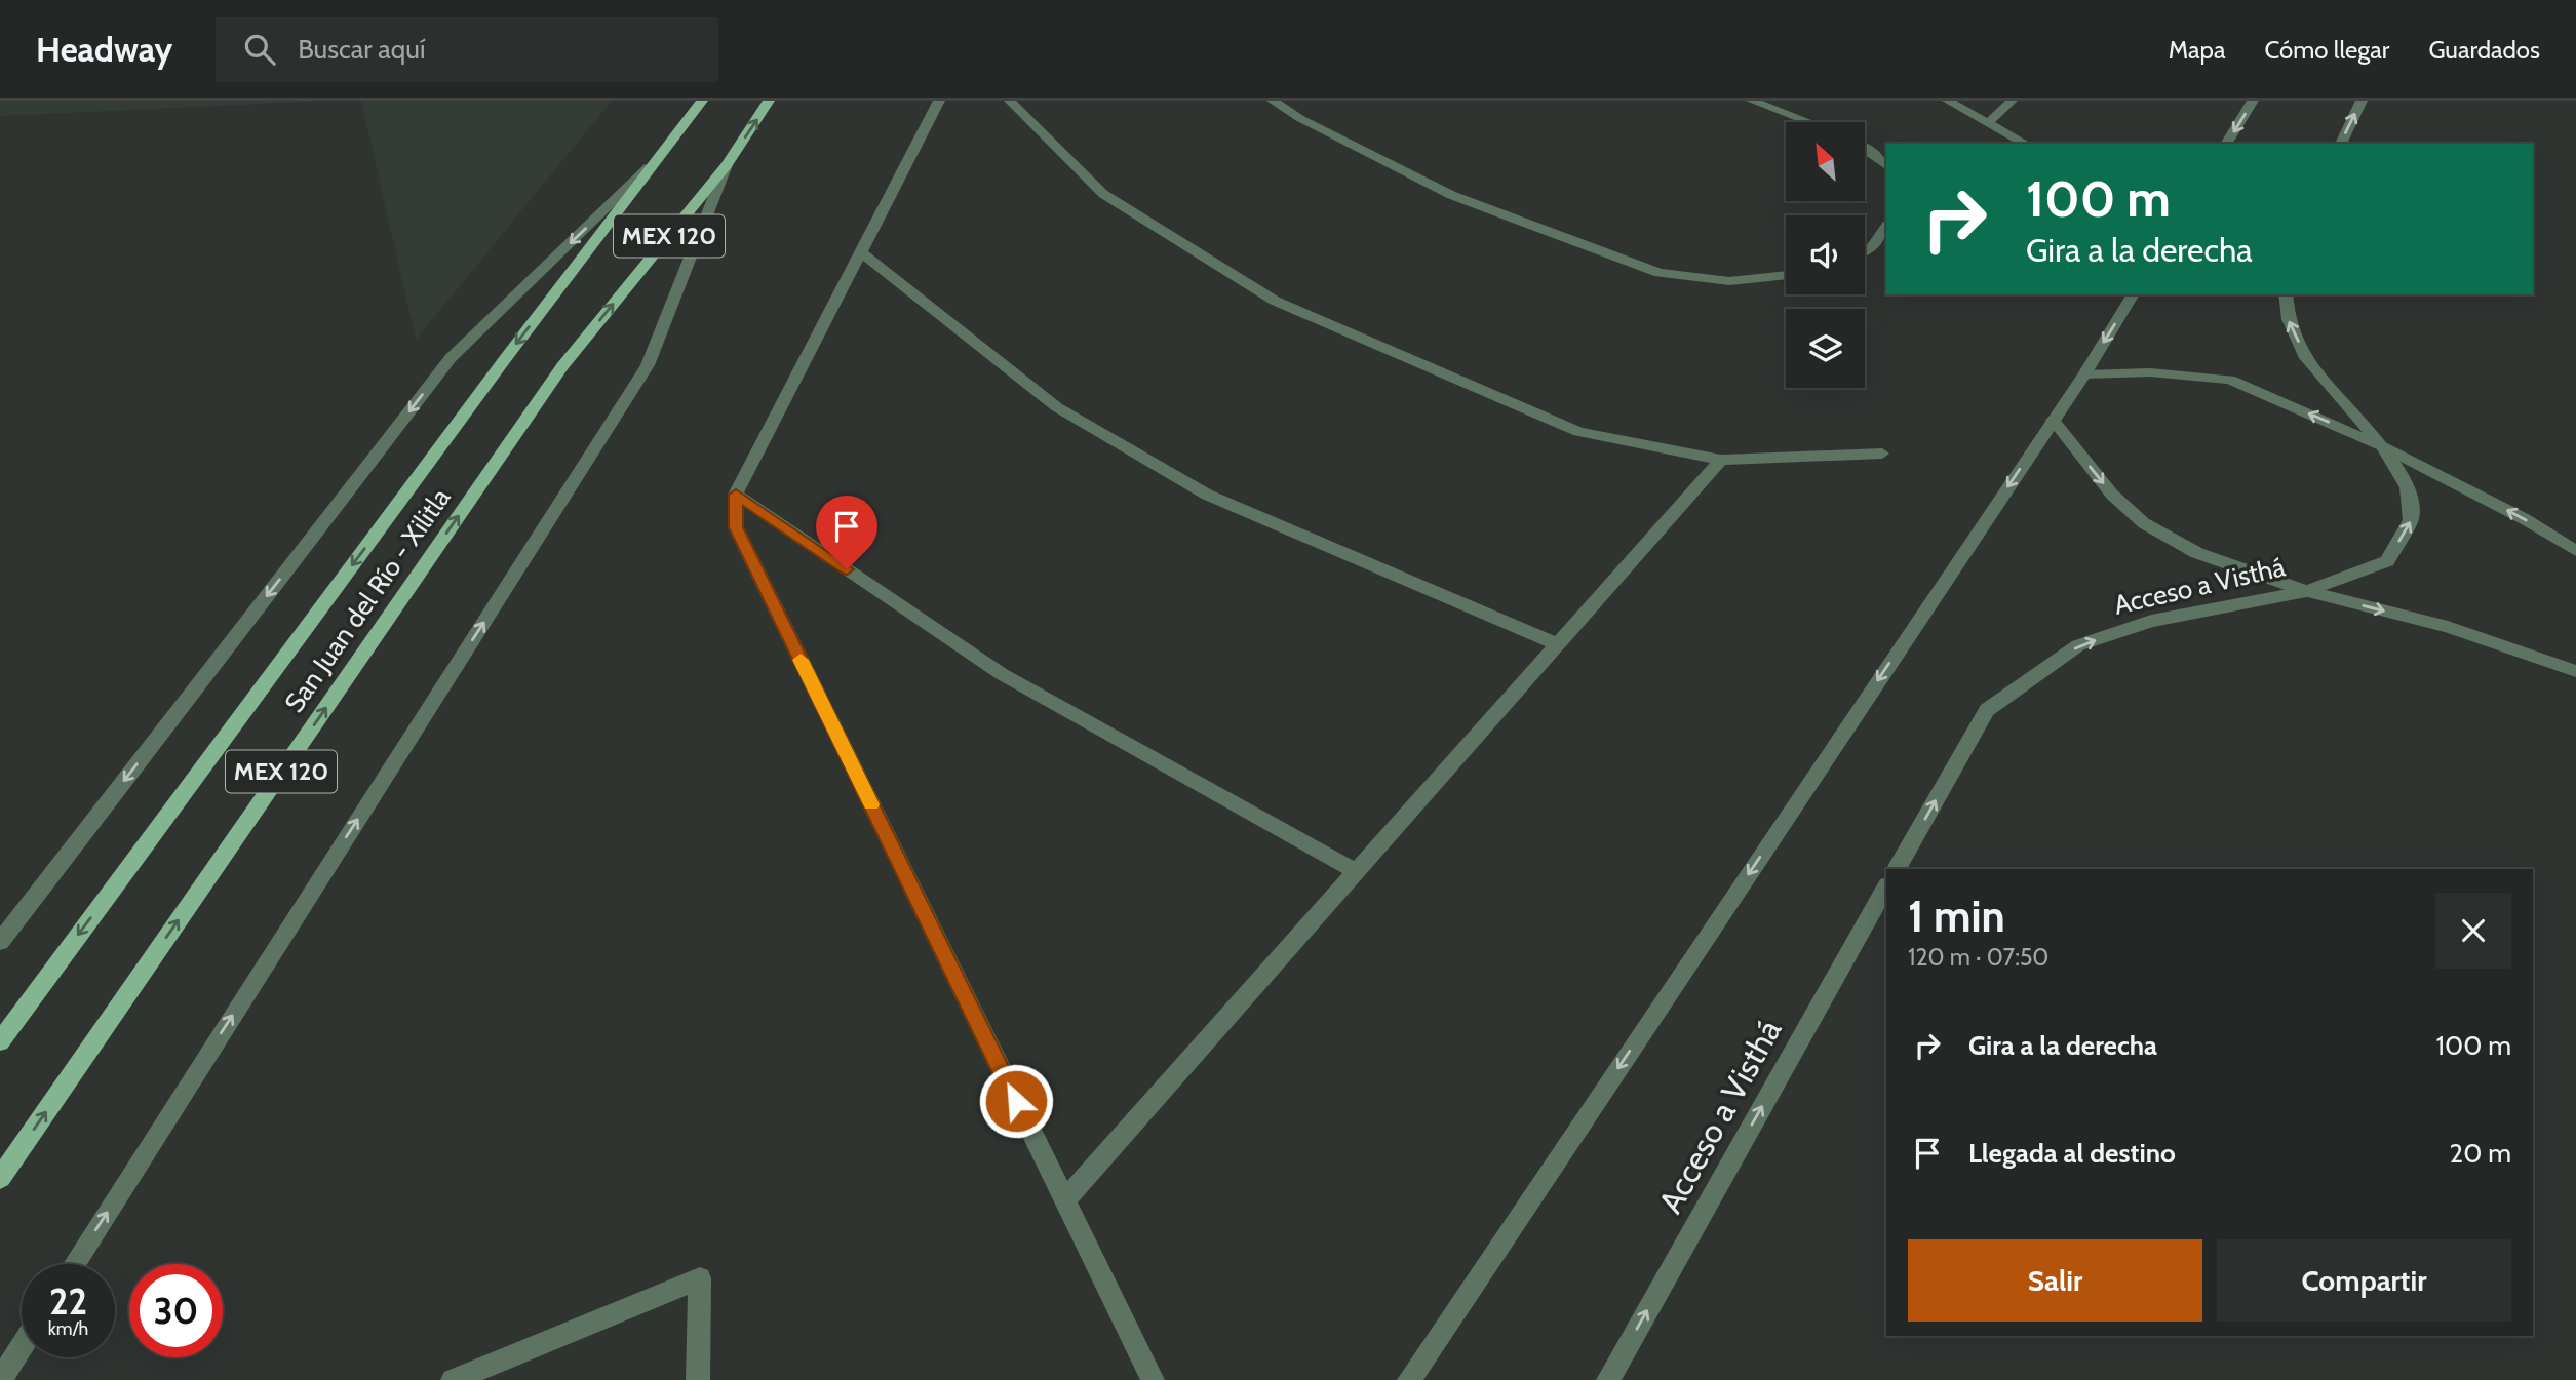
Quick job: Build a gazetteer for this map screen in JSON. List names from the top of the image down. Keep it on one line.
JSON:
{"streets":{"main road":["MEX 120","San Juan del Río - Xilitla"],"street":["Acceso a Visthá"]},"north":"top left","page":{"header":"Headway","search":"Buscar aquí","nav":["Mapa","Cómo llegar","Guardados"],"turn":["100 m","Gira a la derecha"],"heading":["1 min","120 m · 07:50"],"list":[{"name":"Gira a la derecha","value":"100 m"},{"name":"Llegada al destino","value":"20 m"}],"buttons":["Salir","Compartir"],"speed":"22 km/h","limit":"30"}}
